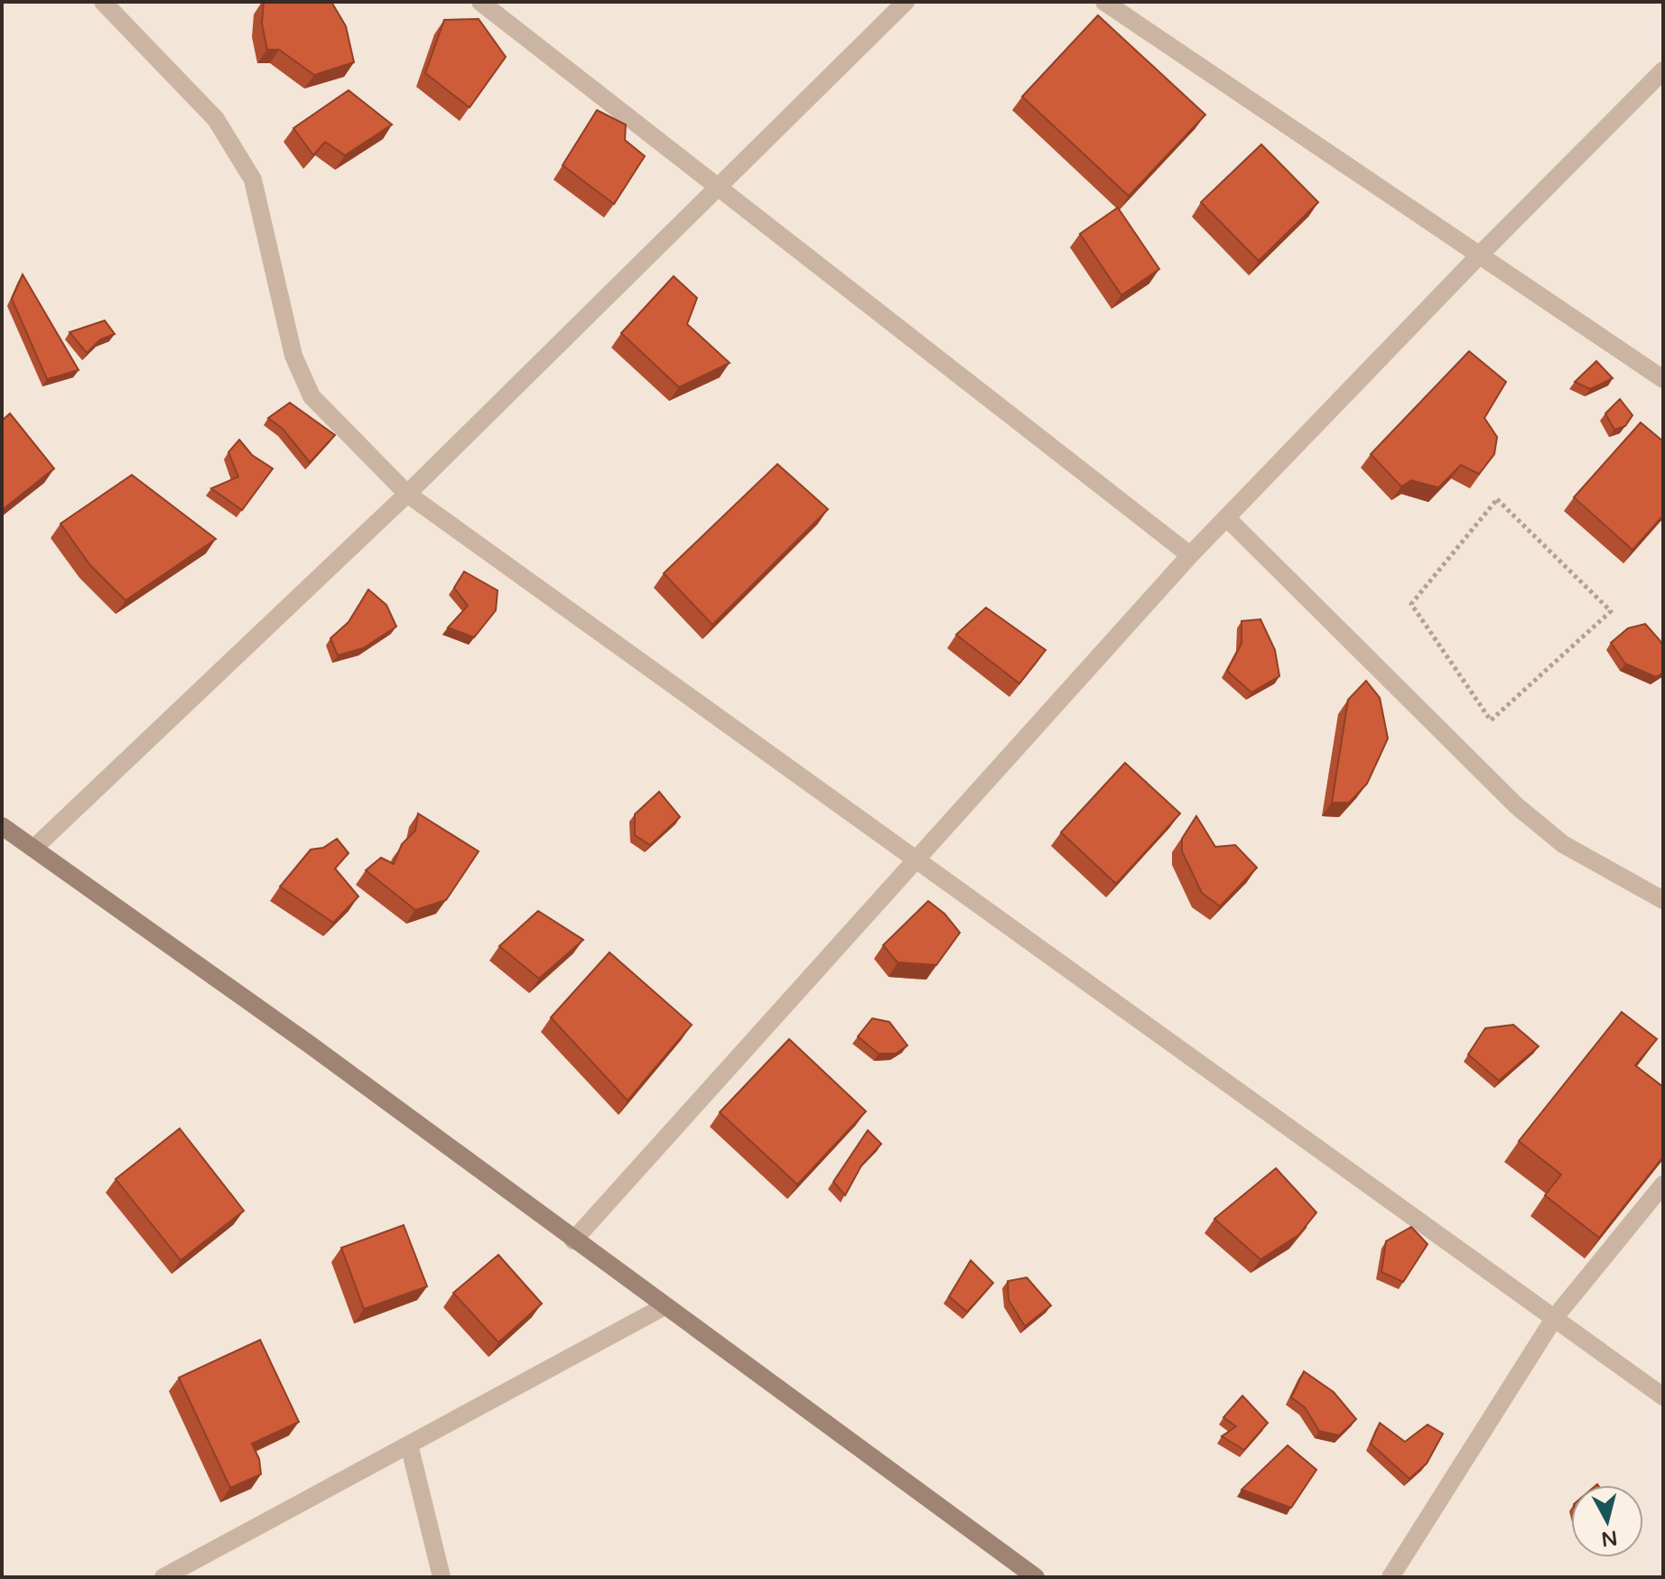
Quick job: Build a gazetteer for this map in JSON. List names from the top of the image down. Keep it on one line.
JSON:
{"north":"bottom"}
